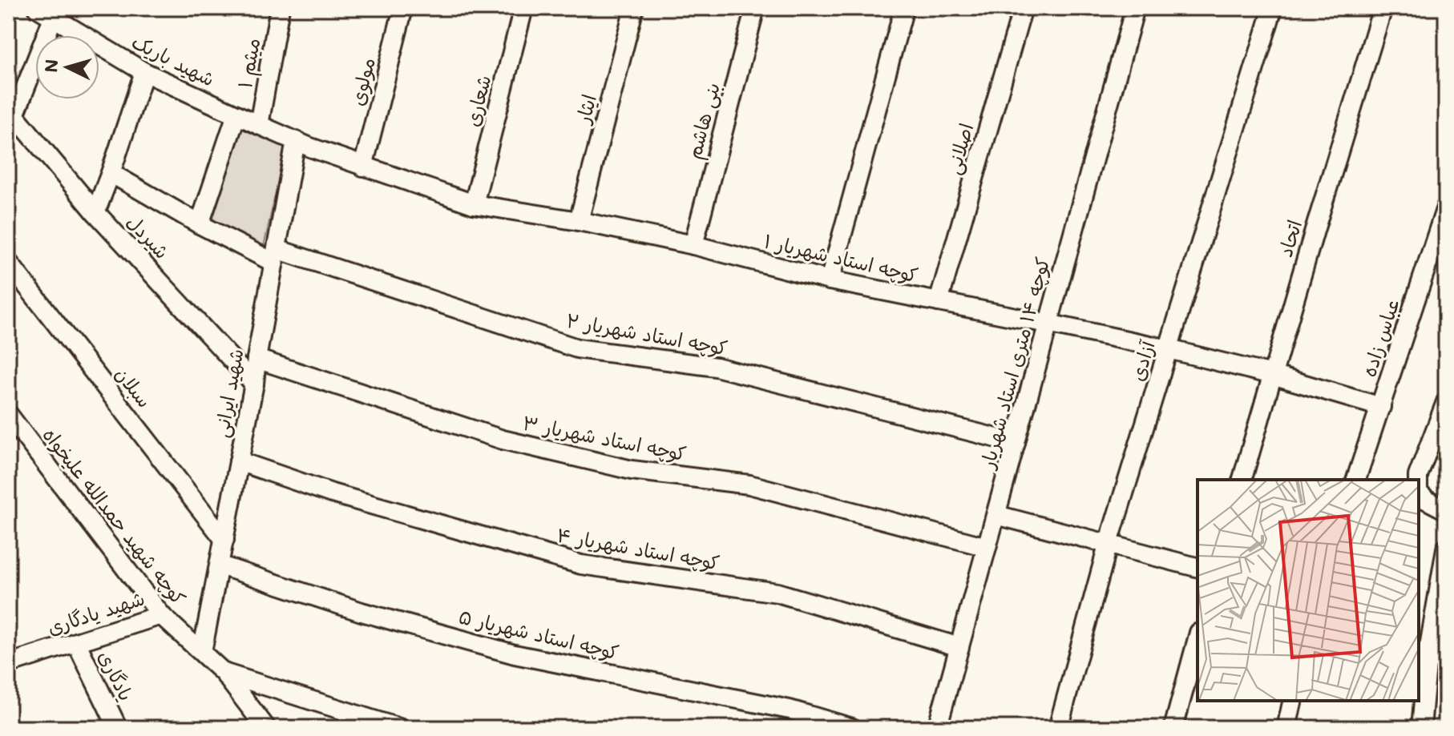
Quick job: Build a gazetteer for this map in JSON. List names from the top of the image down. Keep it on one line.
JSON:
{"streets":{"street":["شهید باریک","میثم ۱","مولوی","شعاری","ایثار","بنی هاشم","اصلانی","شیردل","اتحاد","کوچه استاد شهریار ۱","کوچه استاد شهریار ۲","عباس زاده","آزادی","کوچه ۱۴ متری استاد شهریار","سبلان","شهید ایرانی","کوچه استاد شهریار ۳","کوچه شهید حمدالله علیخواه","کوچه استاد شهریار ۴","شهید یادگاری","کوچه استاد شهریار ۵","یادگاری"]},"crossings":[["شهید باریک","میثم ۱"],["شهید باریک","کوچه استاد شهریار ۱"],["شهید باریک","شهید ایرانی"],["مولوی","کوچه استاد شهریار ۱"],["شعاری","کوچه استاد شهریار ۱"],["ایثار","کوچه استاد شهریار ۱"],["بنی هاشم","کوچه استاد شهریار ۱"],["اصلانی","کوچه استاد شهریار ۱"],["شیردل","شهید ایرانی"],["اتحاد","کوچه استاد شهریار ۱"],["کوچه استاد شهریار ۱","عباس زاده"],["کوچه استاد شهریار ۱","آزادی"],["کوچه استاد شهریار ۱","کوچه ۱۴ متری استاد شهریار"],["کوچه استاد شهریار ۱","شهید ایرانی"],["کوچه استاد شهریار ۲","کوچه ۱۴ متری استاد شهریار"],["کوچه استاد شهریار ۲","شهید ایرانی"],["کوچه ۱۴ متری استاد شهریار","کوچه استاد شهریار ۳"],["کوچه ۱۴ متری استاد شهریار","کوچه استاد شهریار ۴"],["سبلان","شهید ایرانی"],["شهید ایرانی","کوچه استاد شهریار ۳"],["شهید ایرانی","کوچه شهید حمدالله علیخواه"],["شهید ایرانی","کوچه استاد شهریار ۴"],["شهید ایرانی","کوچه استاد شهریار ۵"],["کوچه شهید حمدالله علیخواه","شهید یادگاری"],["شهید یادگاری","یادگاری"]],"north":"left"}
